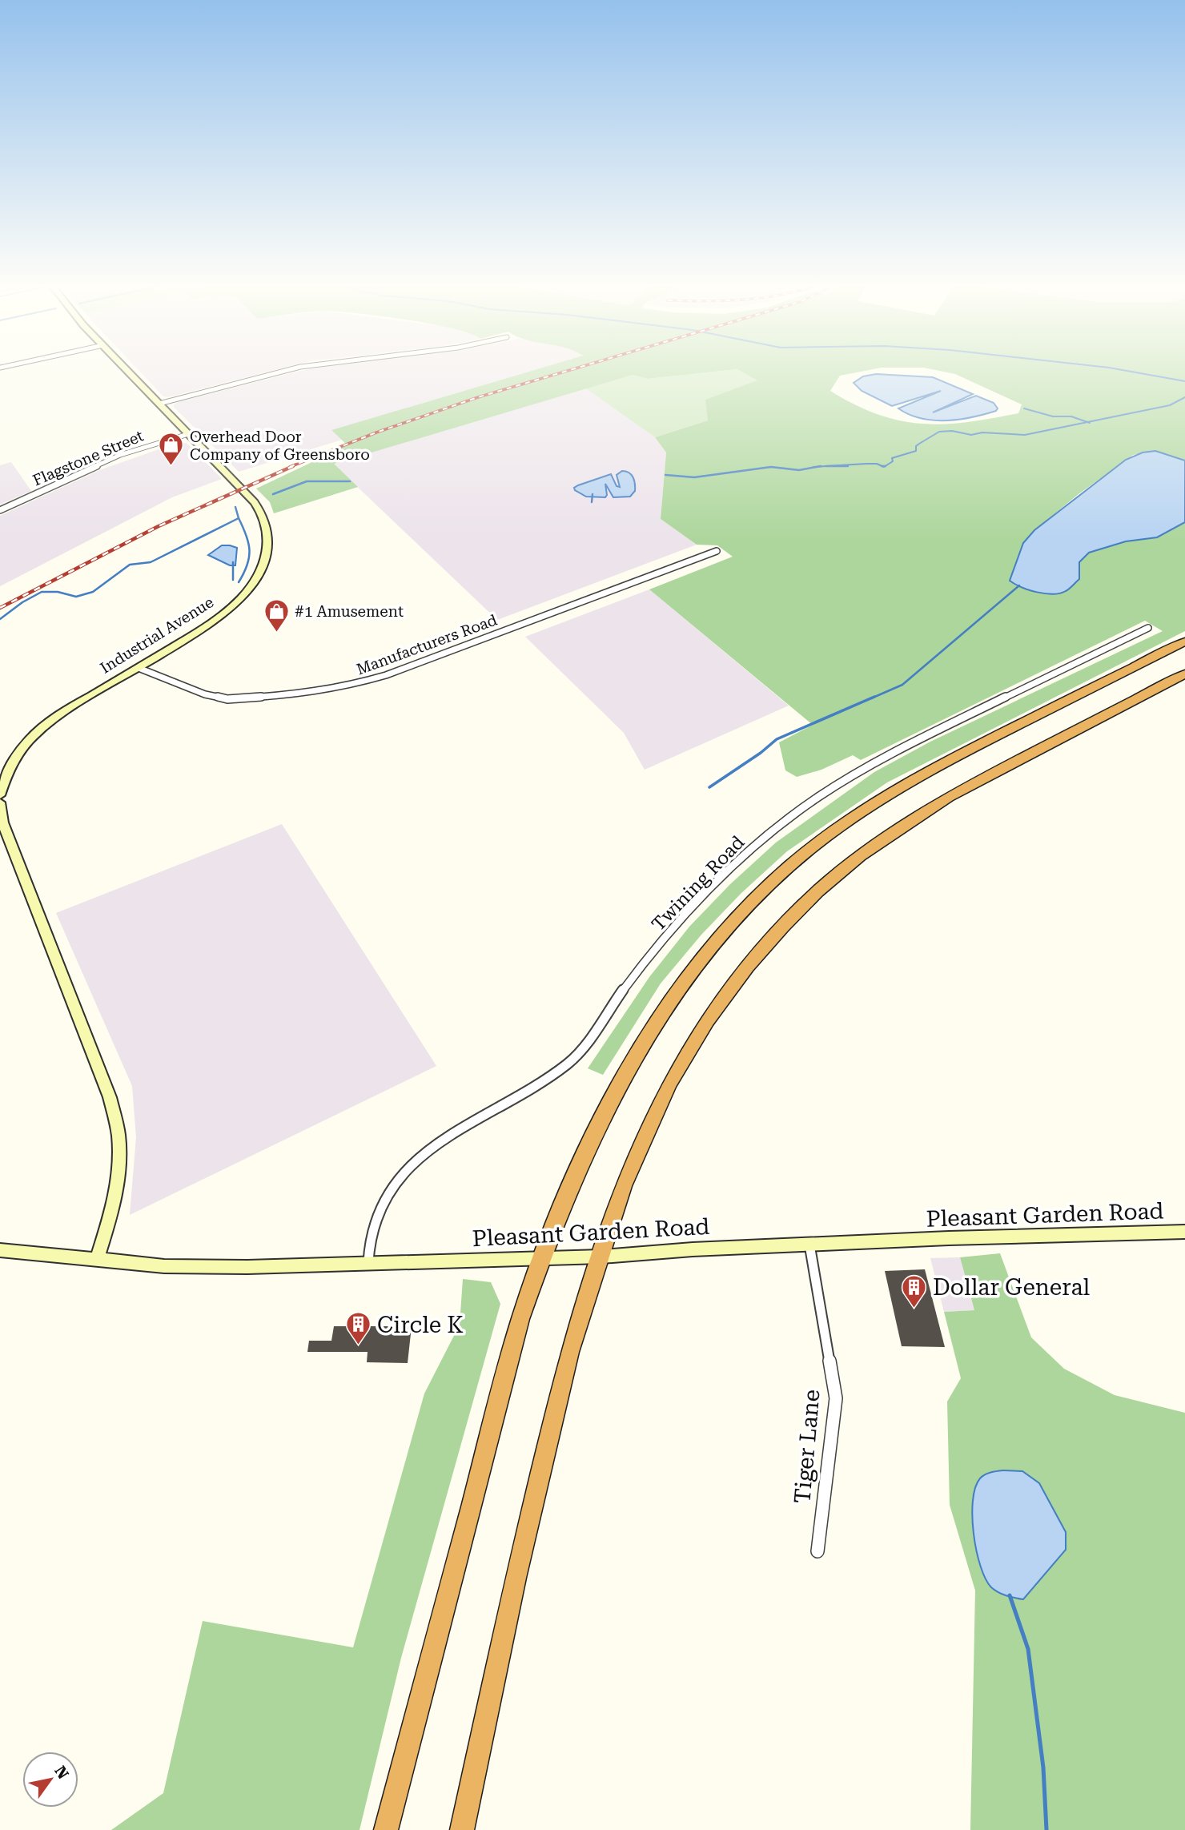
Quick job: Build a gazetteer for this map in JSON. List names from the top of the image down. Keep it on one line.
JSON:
{"streets":{"main road":["Industrial Avenue","Pleasant Garden Road"],"street":["Flagstone Street","Manufacturers Road","Twining Road","Tiger Lane"]},"crossings":[["Flagstone Street","Industrial Avenue"],["Industrial Avenue","Manufacturers Road"],["Twining Road","Pleasant Garden Road"],["Pleasant Garden Road","Tiger Lane"]],"places":{"shop":["Overhead Door Company of Greensboro","#1 Amusement"],"building":["Dollar General","Circle K"]},"north":"top right"}
